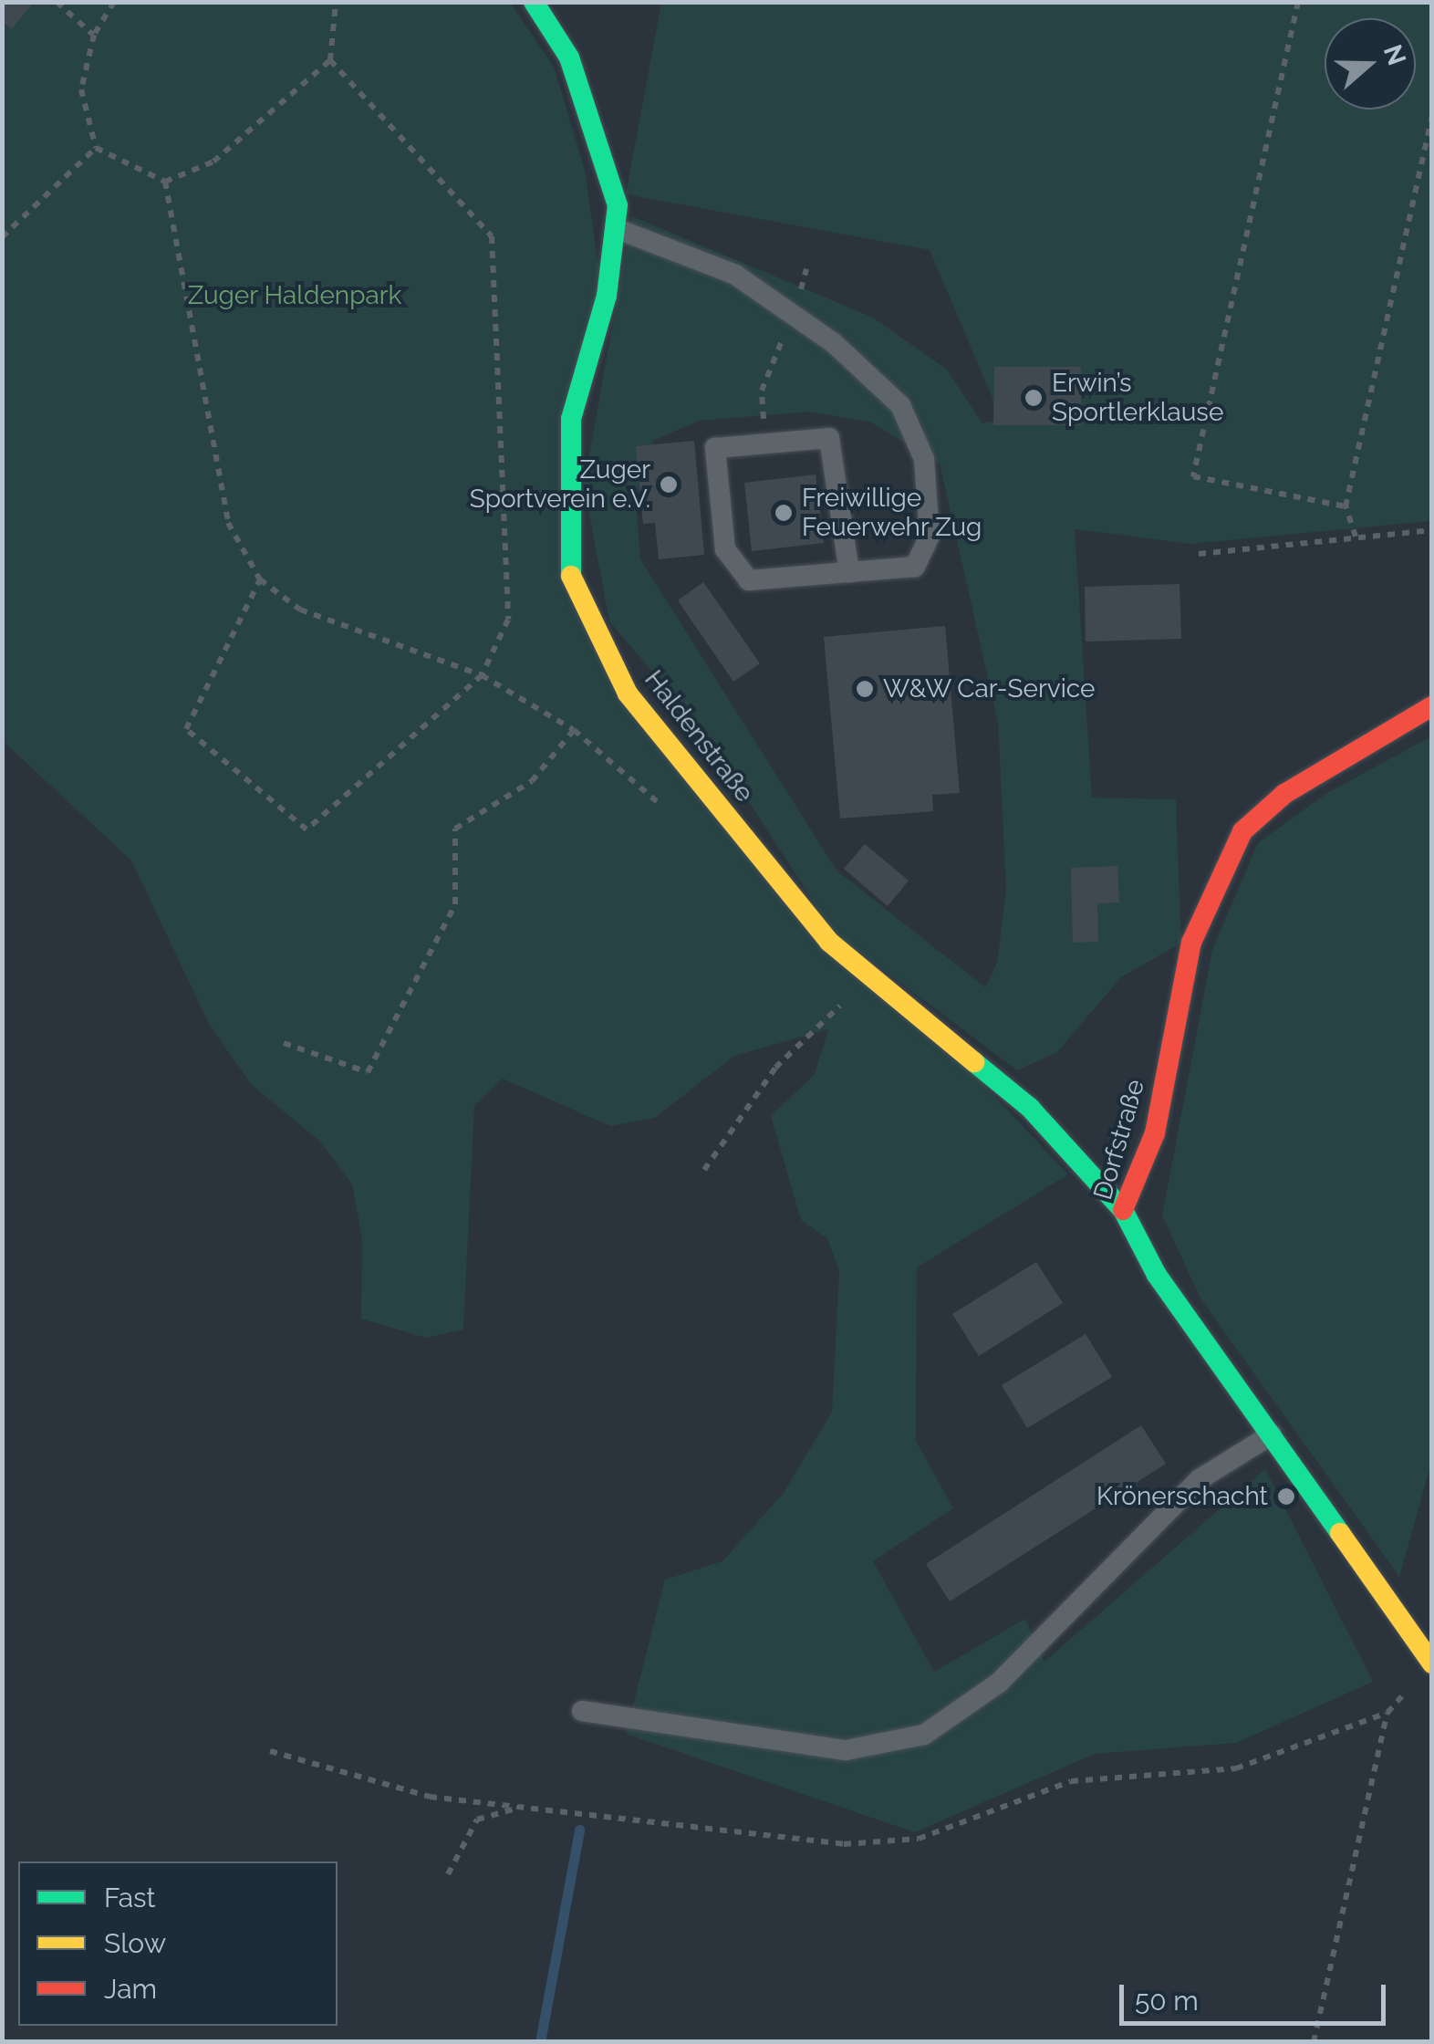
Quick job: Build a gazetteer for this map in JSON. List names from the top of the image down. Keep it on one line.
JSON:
{"streets":{"street":["Haldenstraße","Dorfstraße"]},"crossings":[["Haldenstraße","Dorfstraße"]],"parks":["Zuger Haldenpark"],"places":["Erwin’s Sportlerklause","Zuger Sportverein e.V.","Freiwillige Feuerwehr Zug","W&W Car-Service","Krönerschacht"],"legend":["Fast","Slow","Jam"],"scale_bar":"50 m","north":"right"}
